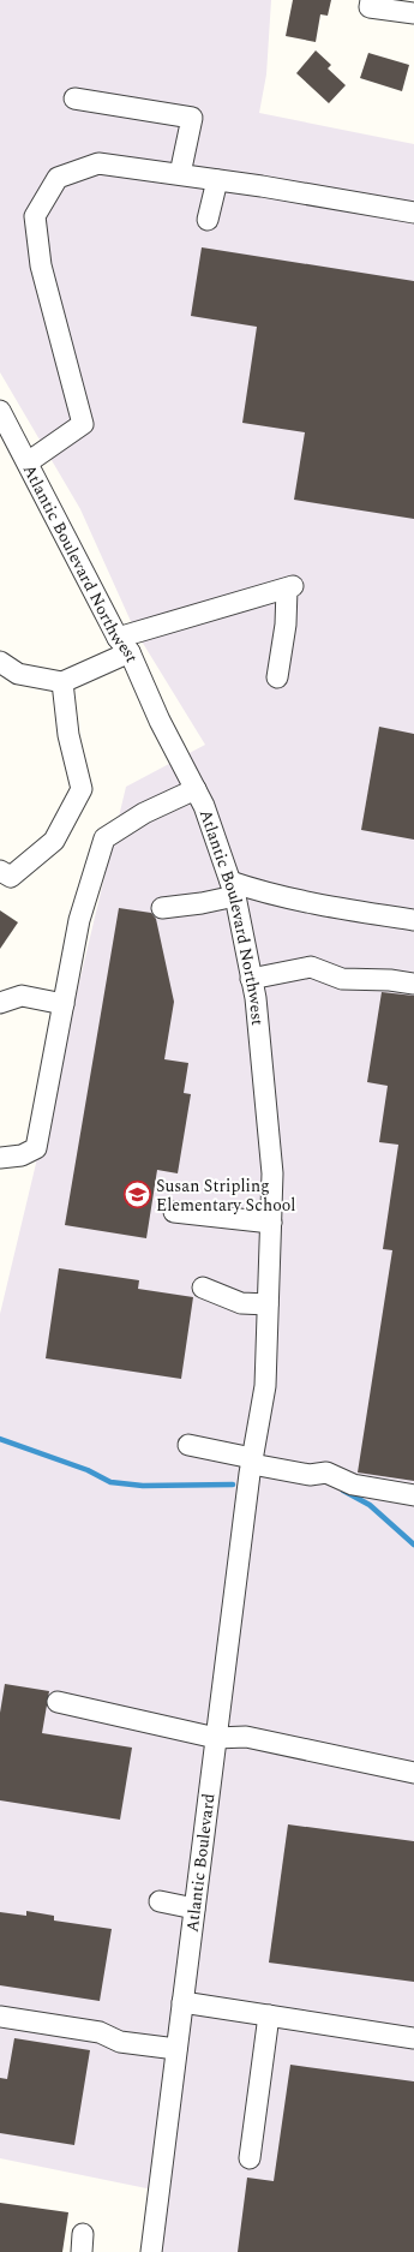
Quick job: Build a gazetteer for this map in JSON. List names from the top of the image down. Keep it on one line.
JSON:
{"streets":{"street":["Atlantic Boulevard Northwest","Atlantic Boulevard"]},"crossings":[["Atlantic Boulevard Northwest","Atlantic Boulevard"]],"places":{"school or university":["Susan Stripling Elementary School"]}}
